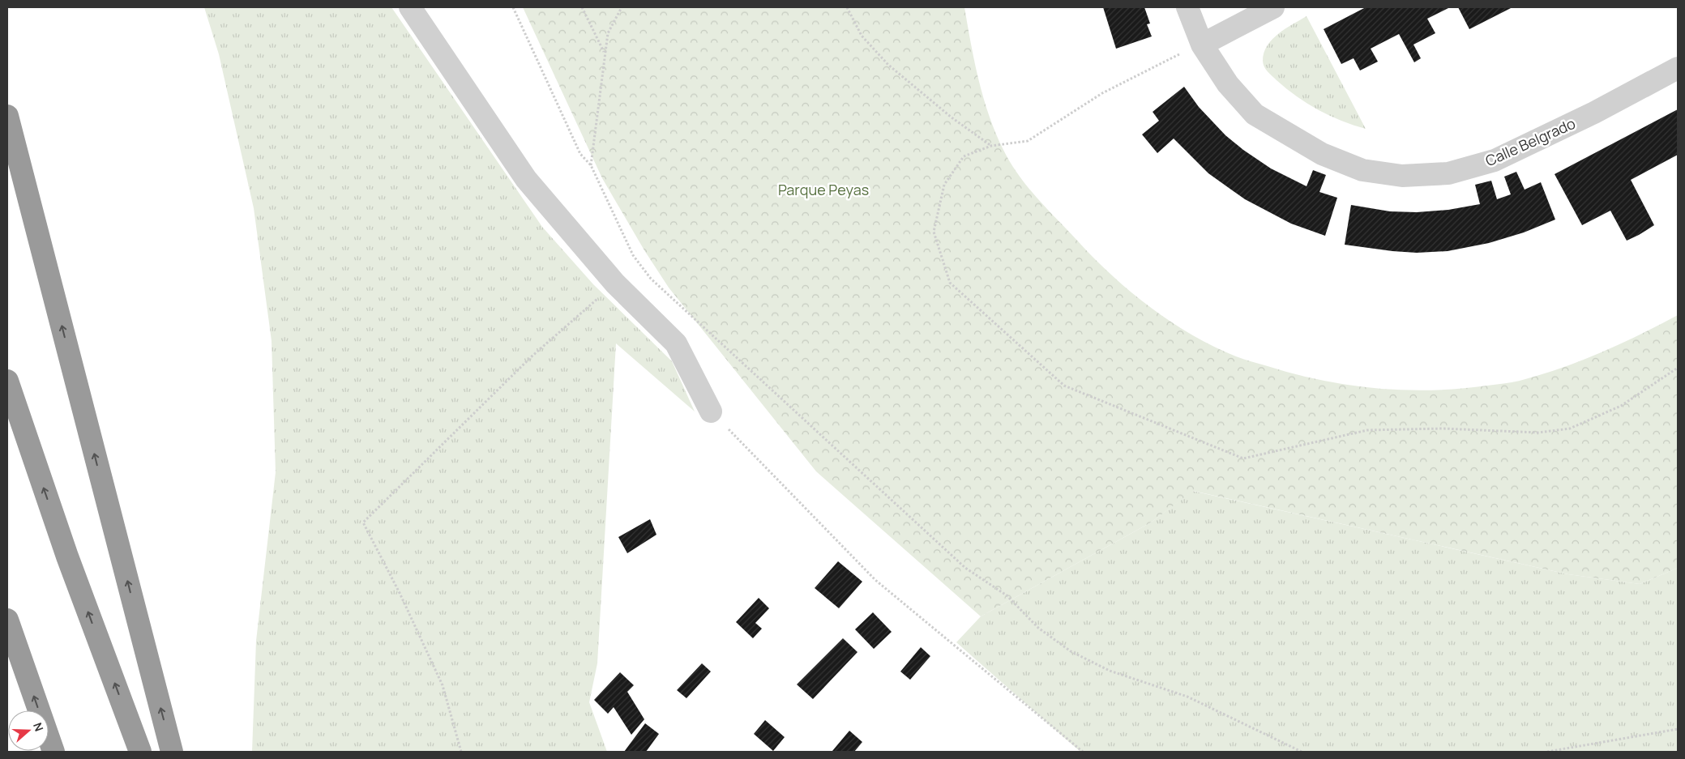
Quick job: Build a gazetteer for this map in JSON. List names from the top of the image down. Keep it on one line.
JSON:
{"streets":{"street":["Calle Belgrado"]},"parks":["Parque Peyas"],"north":"right"}
